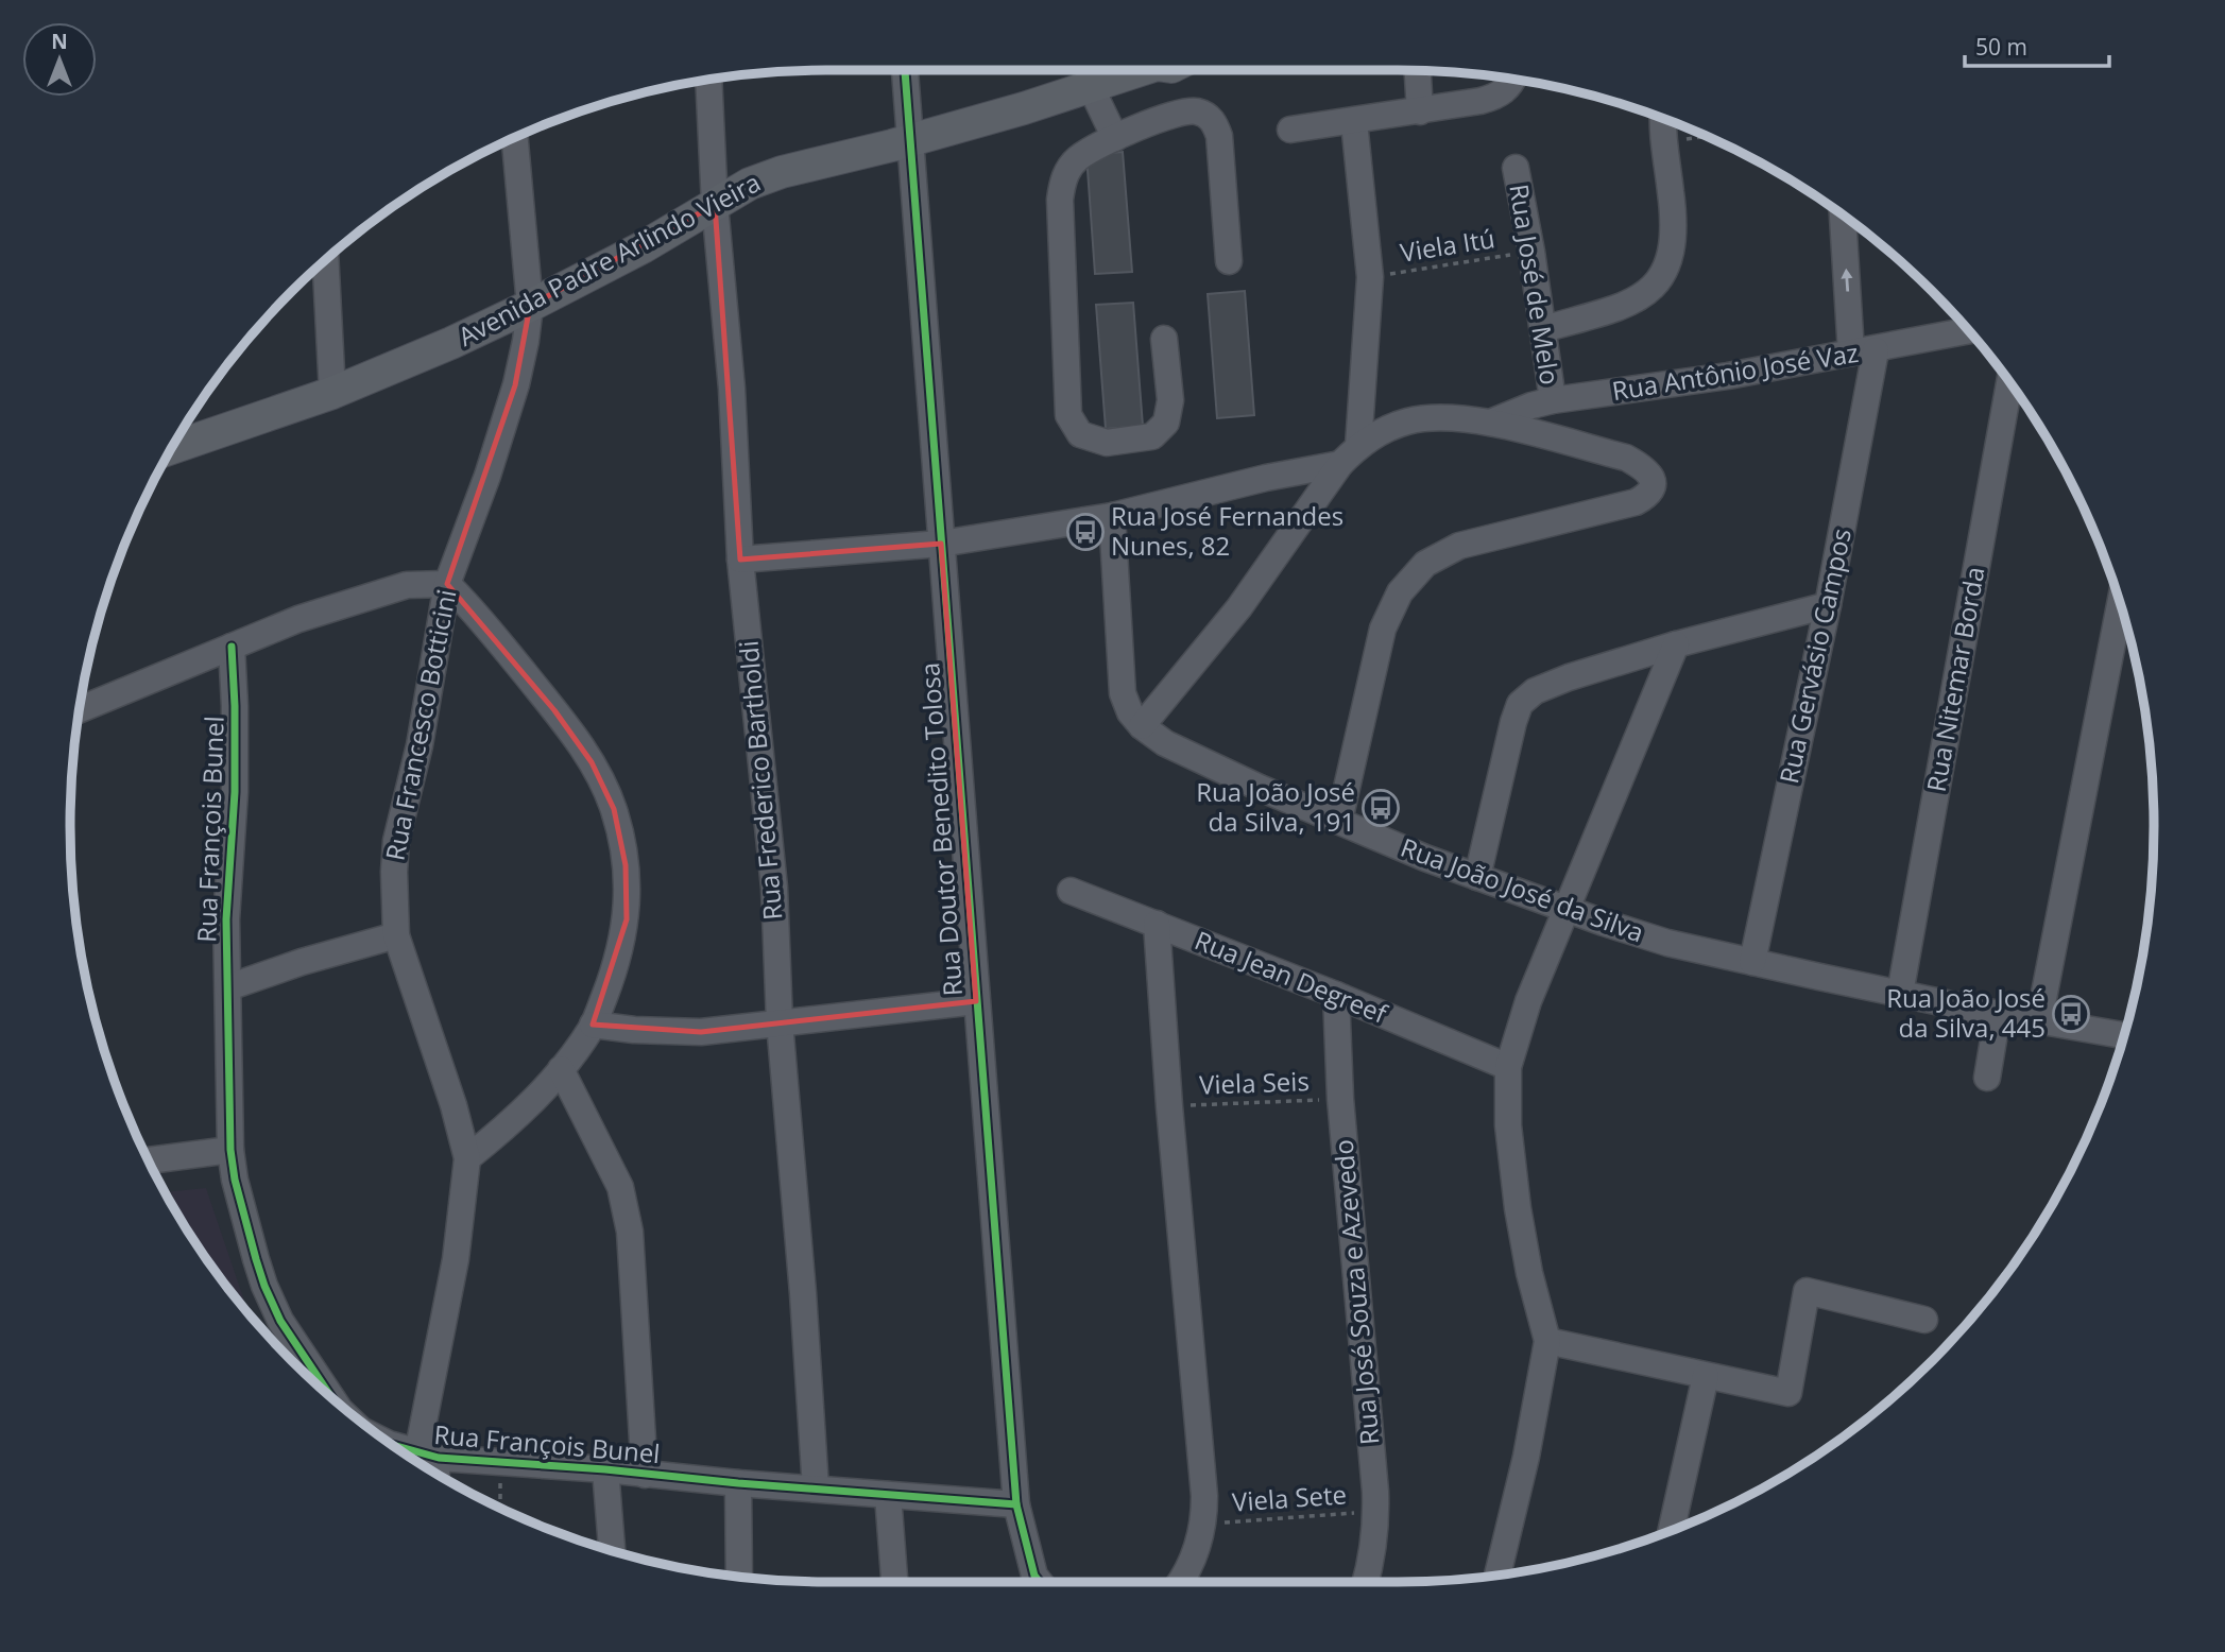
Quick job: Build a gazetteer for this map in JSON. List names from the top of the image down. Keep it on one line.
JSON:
{"streets":{"main road":["Avenida Padre Arlindo Vieira"],"street":["Rua José de Melo","Rua Antônio José Vaz","Rua Gervásio Campos","Rua Nitemar Borda","Rua Francesco Botticini","Rua Frederico Bartholdi","Rua François Bunel","Rua Doutor Benedito Tolosa","Rua João José da Silva","Rua Jean Degreef","Rua José Souza e Azevedo"],"path":["Viela Itú","Viela Seis","Viela Sete"]},"crossings":[["Viela Itú","Rua José de Melo"],["Avenida Padre Arlindo Vieira","Rua Francesco Botticini"],["Avenida Padre Arlindo Vieira","Rua Frederico Bartholdi"],["Avenida Padre Arlindo Vieira","Rua Doutor Benedito Tolosa"],["Rua José de Melo","Rua Antônio José Vaz"],["Rua Antônio José Vaz","Rua Gervásio Campos"],["Rua Gervásio Campos","Rua João José da Silva"],["Rua Nitemar Borda","Rua João José da Silva"],["Rua Francesco Botticini","Rua François Bunel"],["Rua Frederico Bartholdi","Rua François Bunel"],["Rua François Bunel","Rua Doutor Benedito Tolosa"],["Rua Jean Degreef","Rua José Souza e Azevedo"],["Viela Seis","Rua José Souza e Azevedo"],["Rua José Souza e Azevedo","Viela Sete"]],"places":{"bus stop":["Rua José Fernandes Nunes, 82","Rua João José da Silva, 191","Rua João José da Silva, 445"]},"scale_bar":"50 m","north":"top"}
